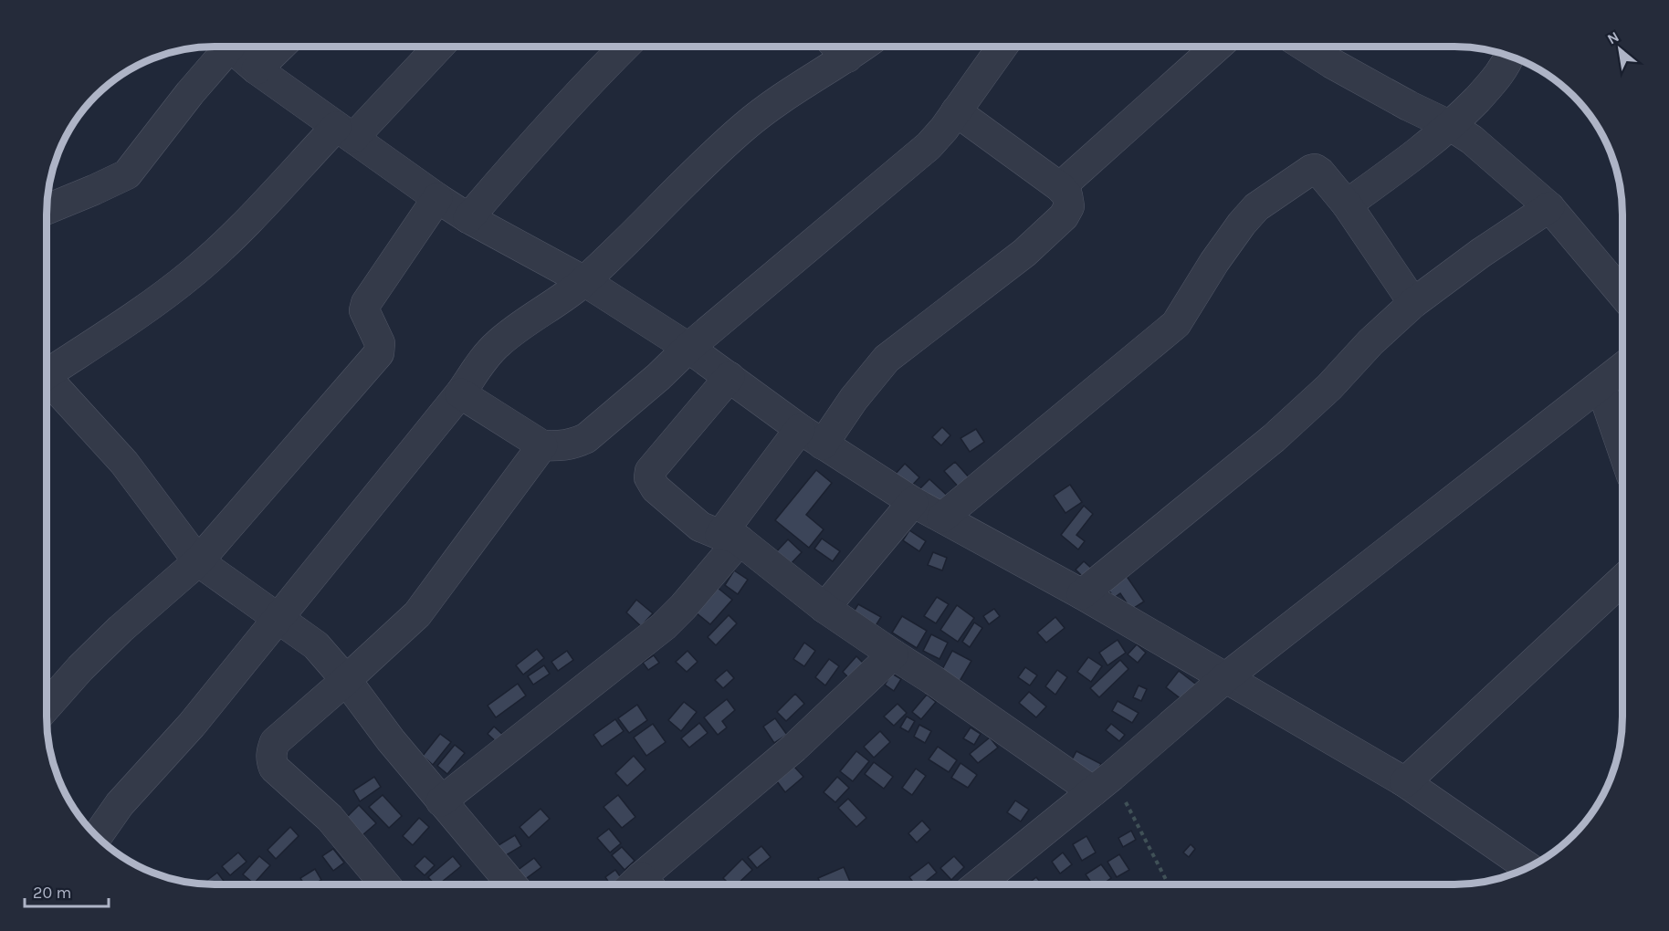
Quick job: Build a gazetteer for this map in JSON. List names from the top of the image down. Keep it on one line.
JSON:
{"scale_bar":"20 m","north":"top left"}
